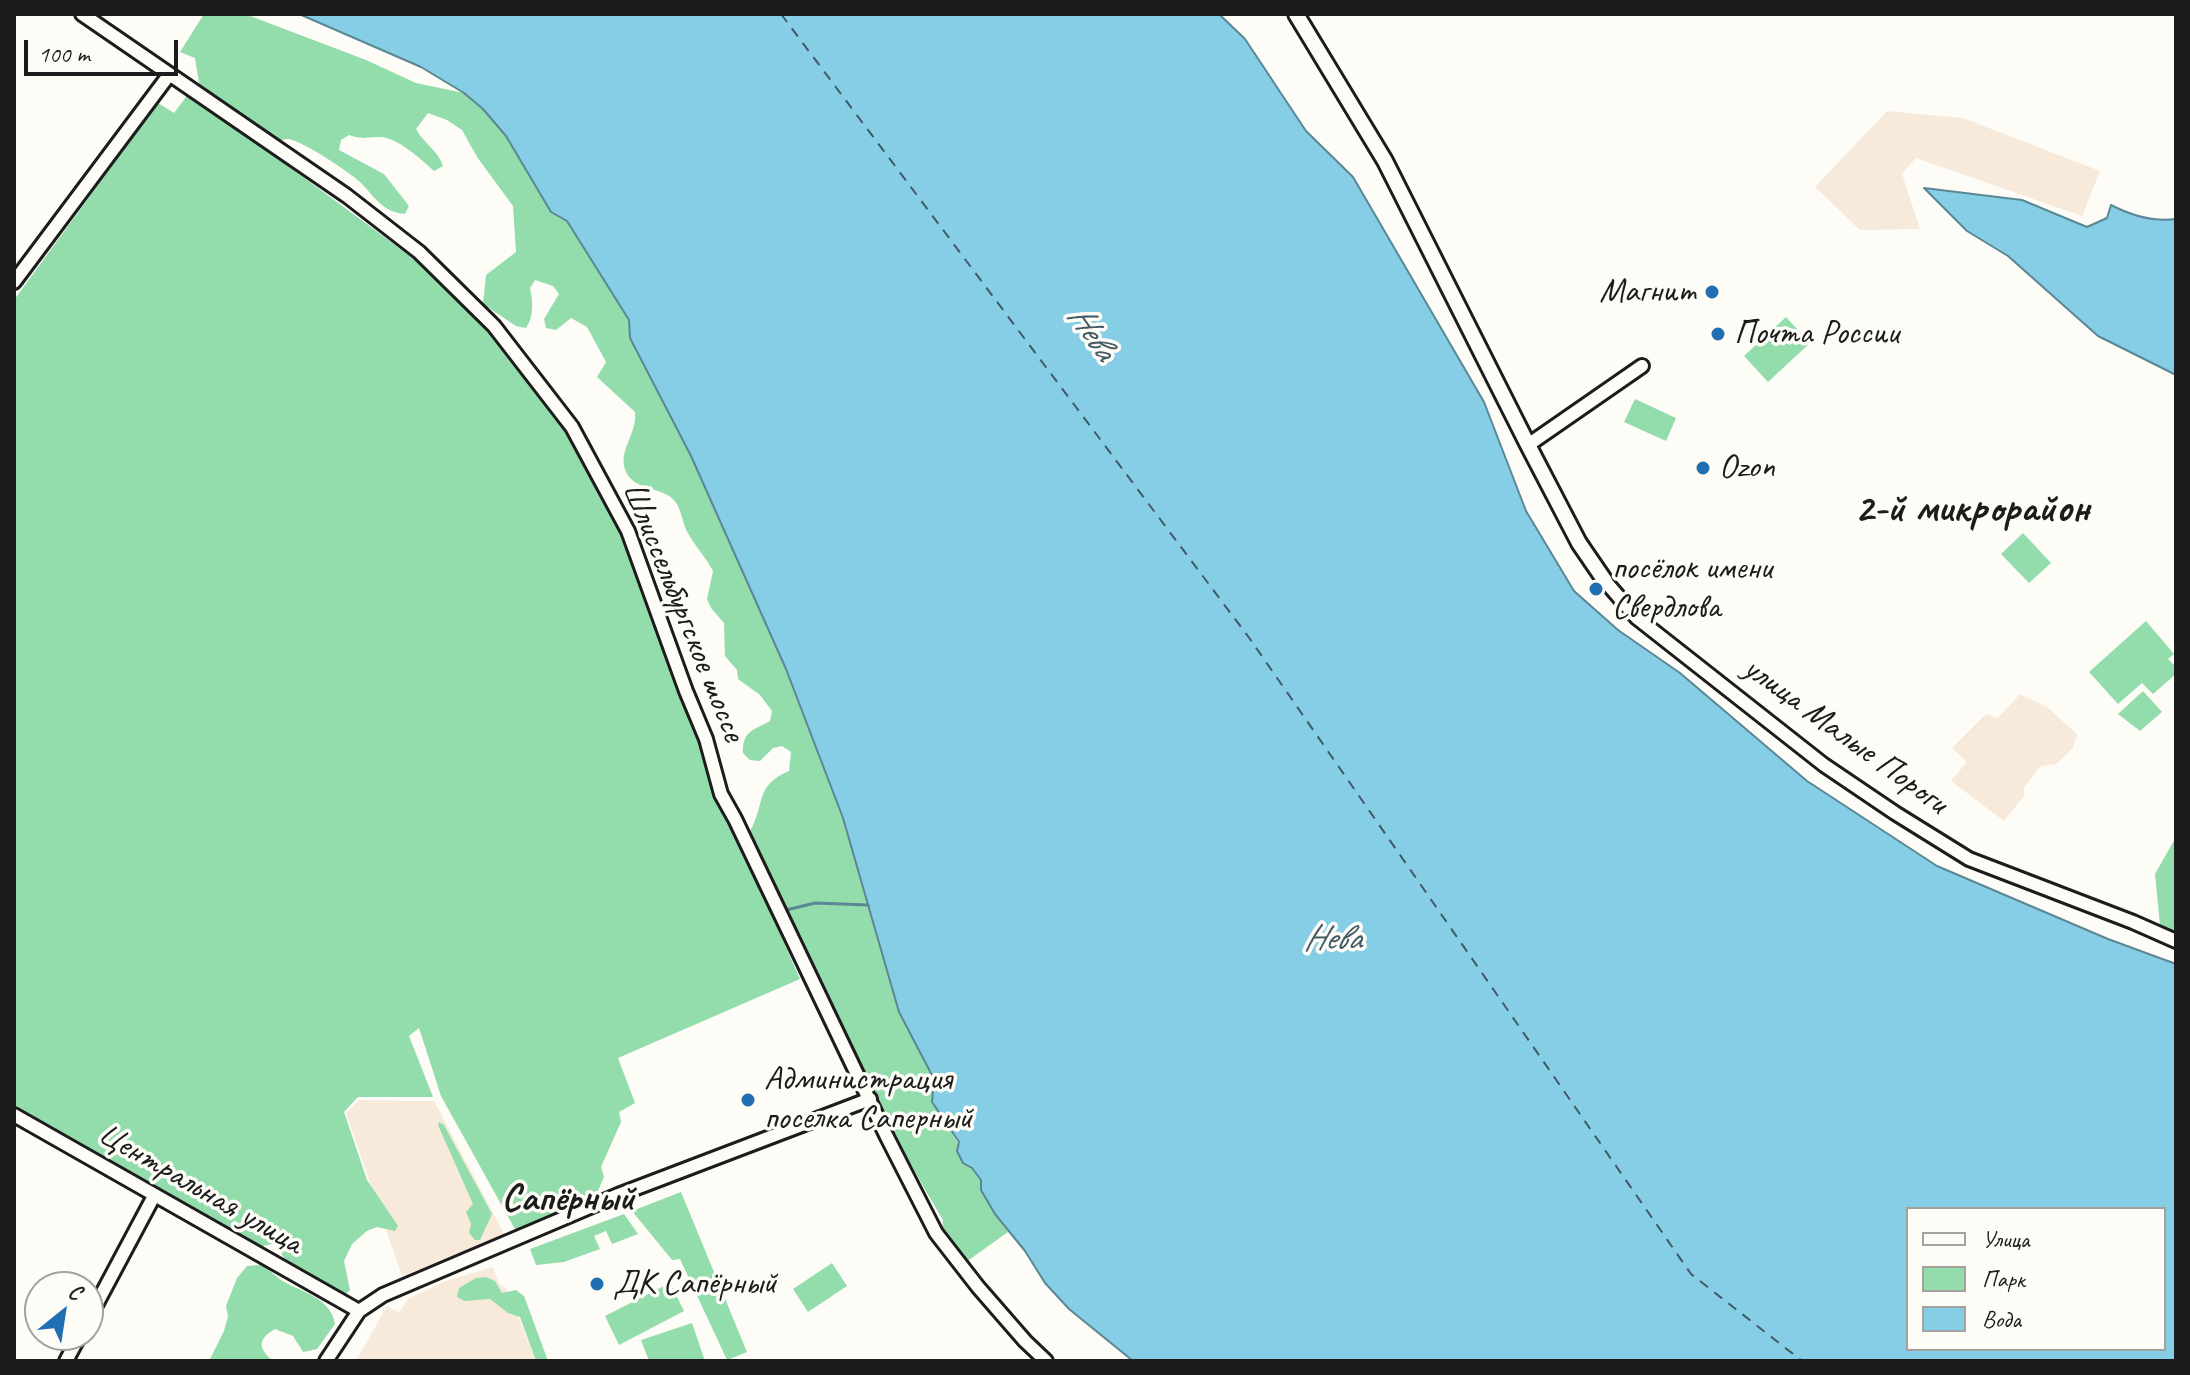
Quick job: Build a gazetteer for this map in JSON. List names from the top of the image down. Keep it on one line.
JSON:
{"streets":{"street":["Шлиссельбургское шоссе","улица Малые Пороги","Центральная улица"]},"districts":["2-й микрорайон","Сапёрный"],"water":["Нева"],"places":["Магнит","Почта России","Ozon","посёлок имени Свердлова","Администрация поселка Саперный","ДК Сапёрный"],"legend":["Улица","Парк","Вода"],"scale_bar":"100 m","north":"top right"}
